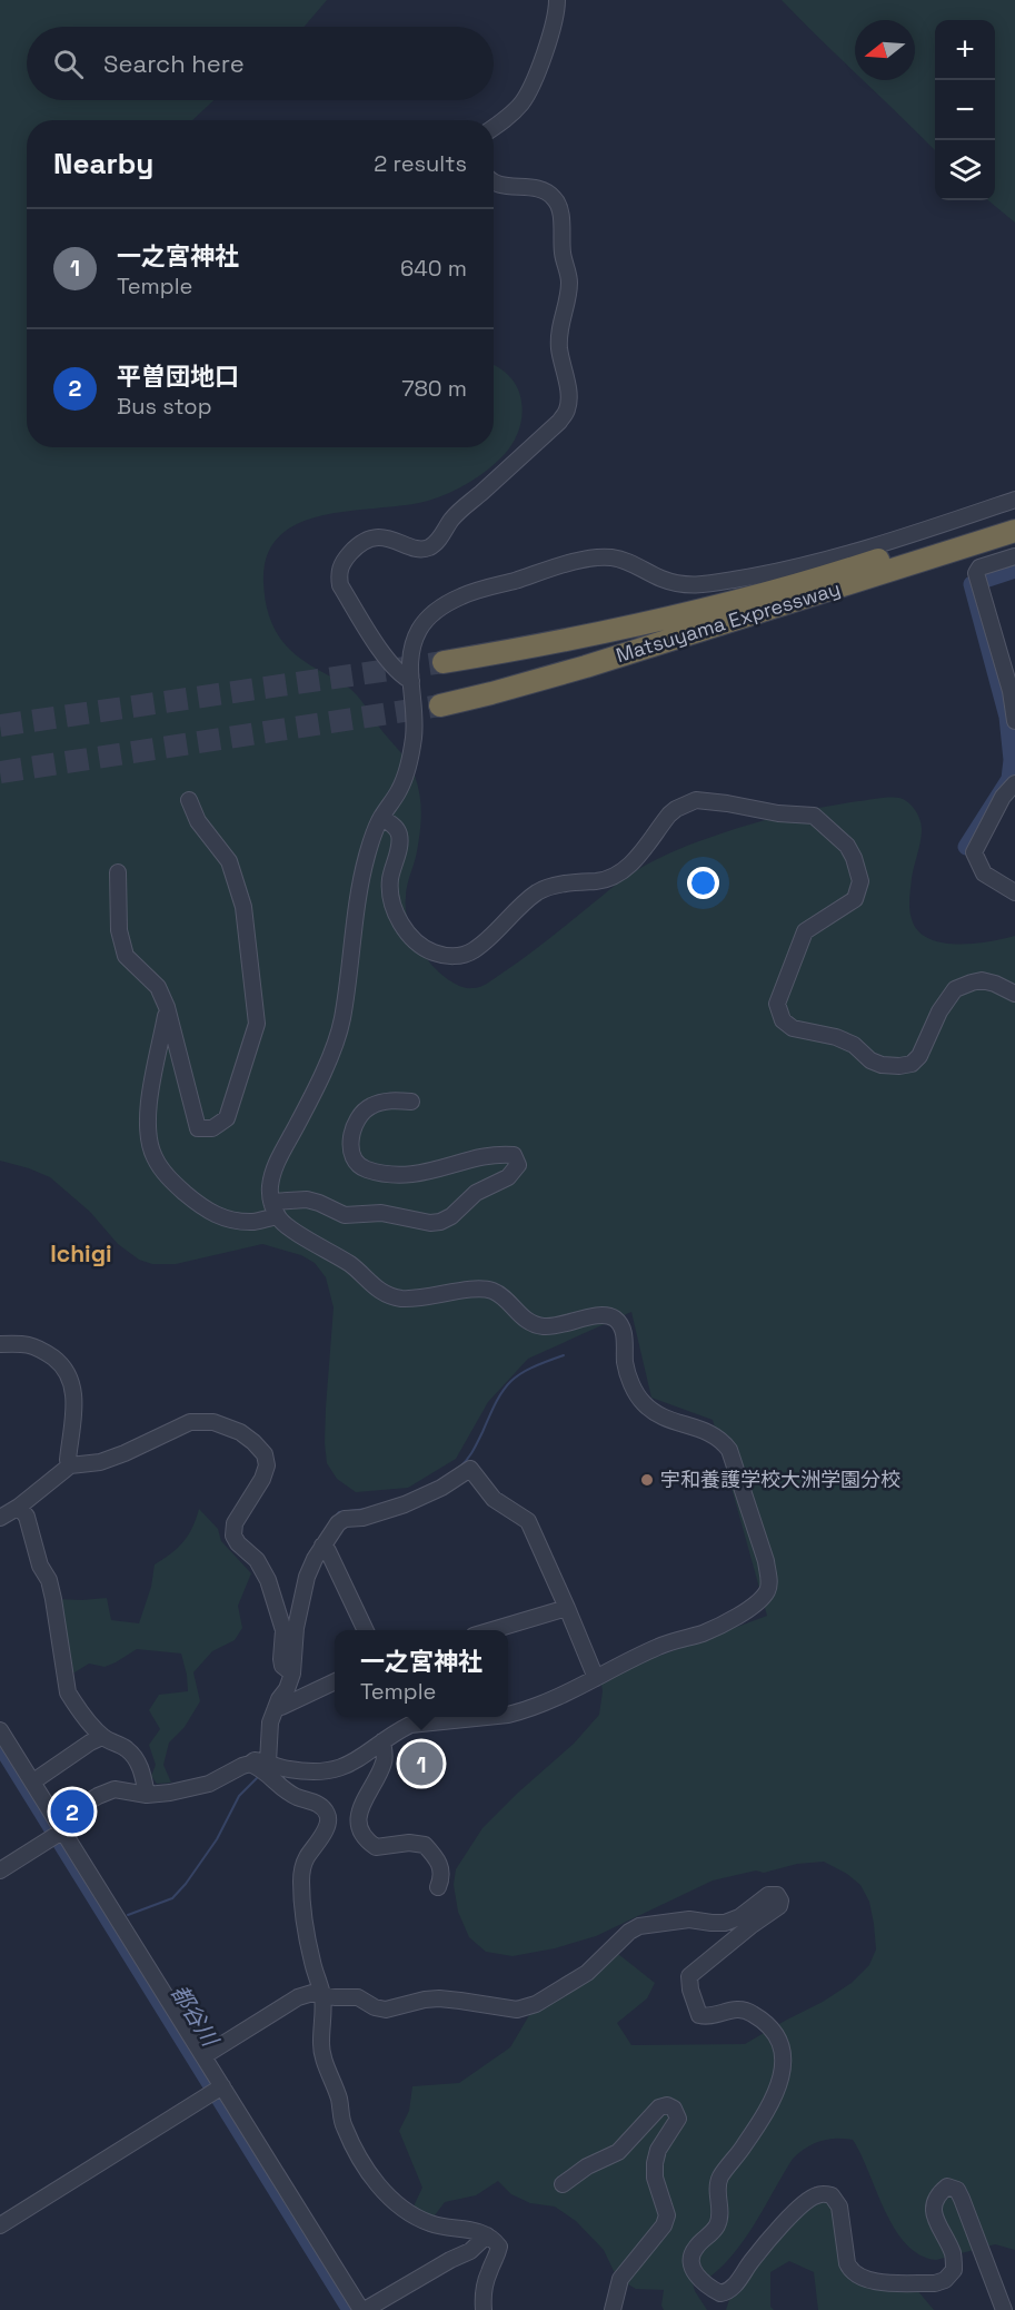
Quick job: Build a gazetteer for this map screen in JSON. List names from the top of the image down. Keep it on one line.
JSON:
{"streets":{"highway":["Matsuyama Expressway"]},"districts":["Ichigi"],"water":["都谷川"],"places":["宇和養護学校大洲学園分校"],"north":"left","page":{"map_buttons":["+","−"],"search":"Search here","heading":["Nearby","2 results"],"list":[{"mark":"1","name":"一之宮神社","note":"Temple","value":"640 m"},{"mark":"2","name":"平曽団地口","note":"Bus stop","value":"780 m"}],"popup":["一之宮神社","Temple"],"pins":["1","2"]}}
